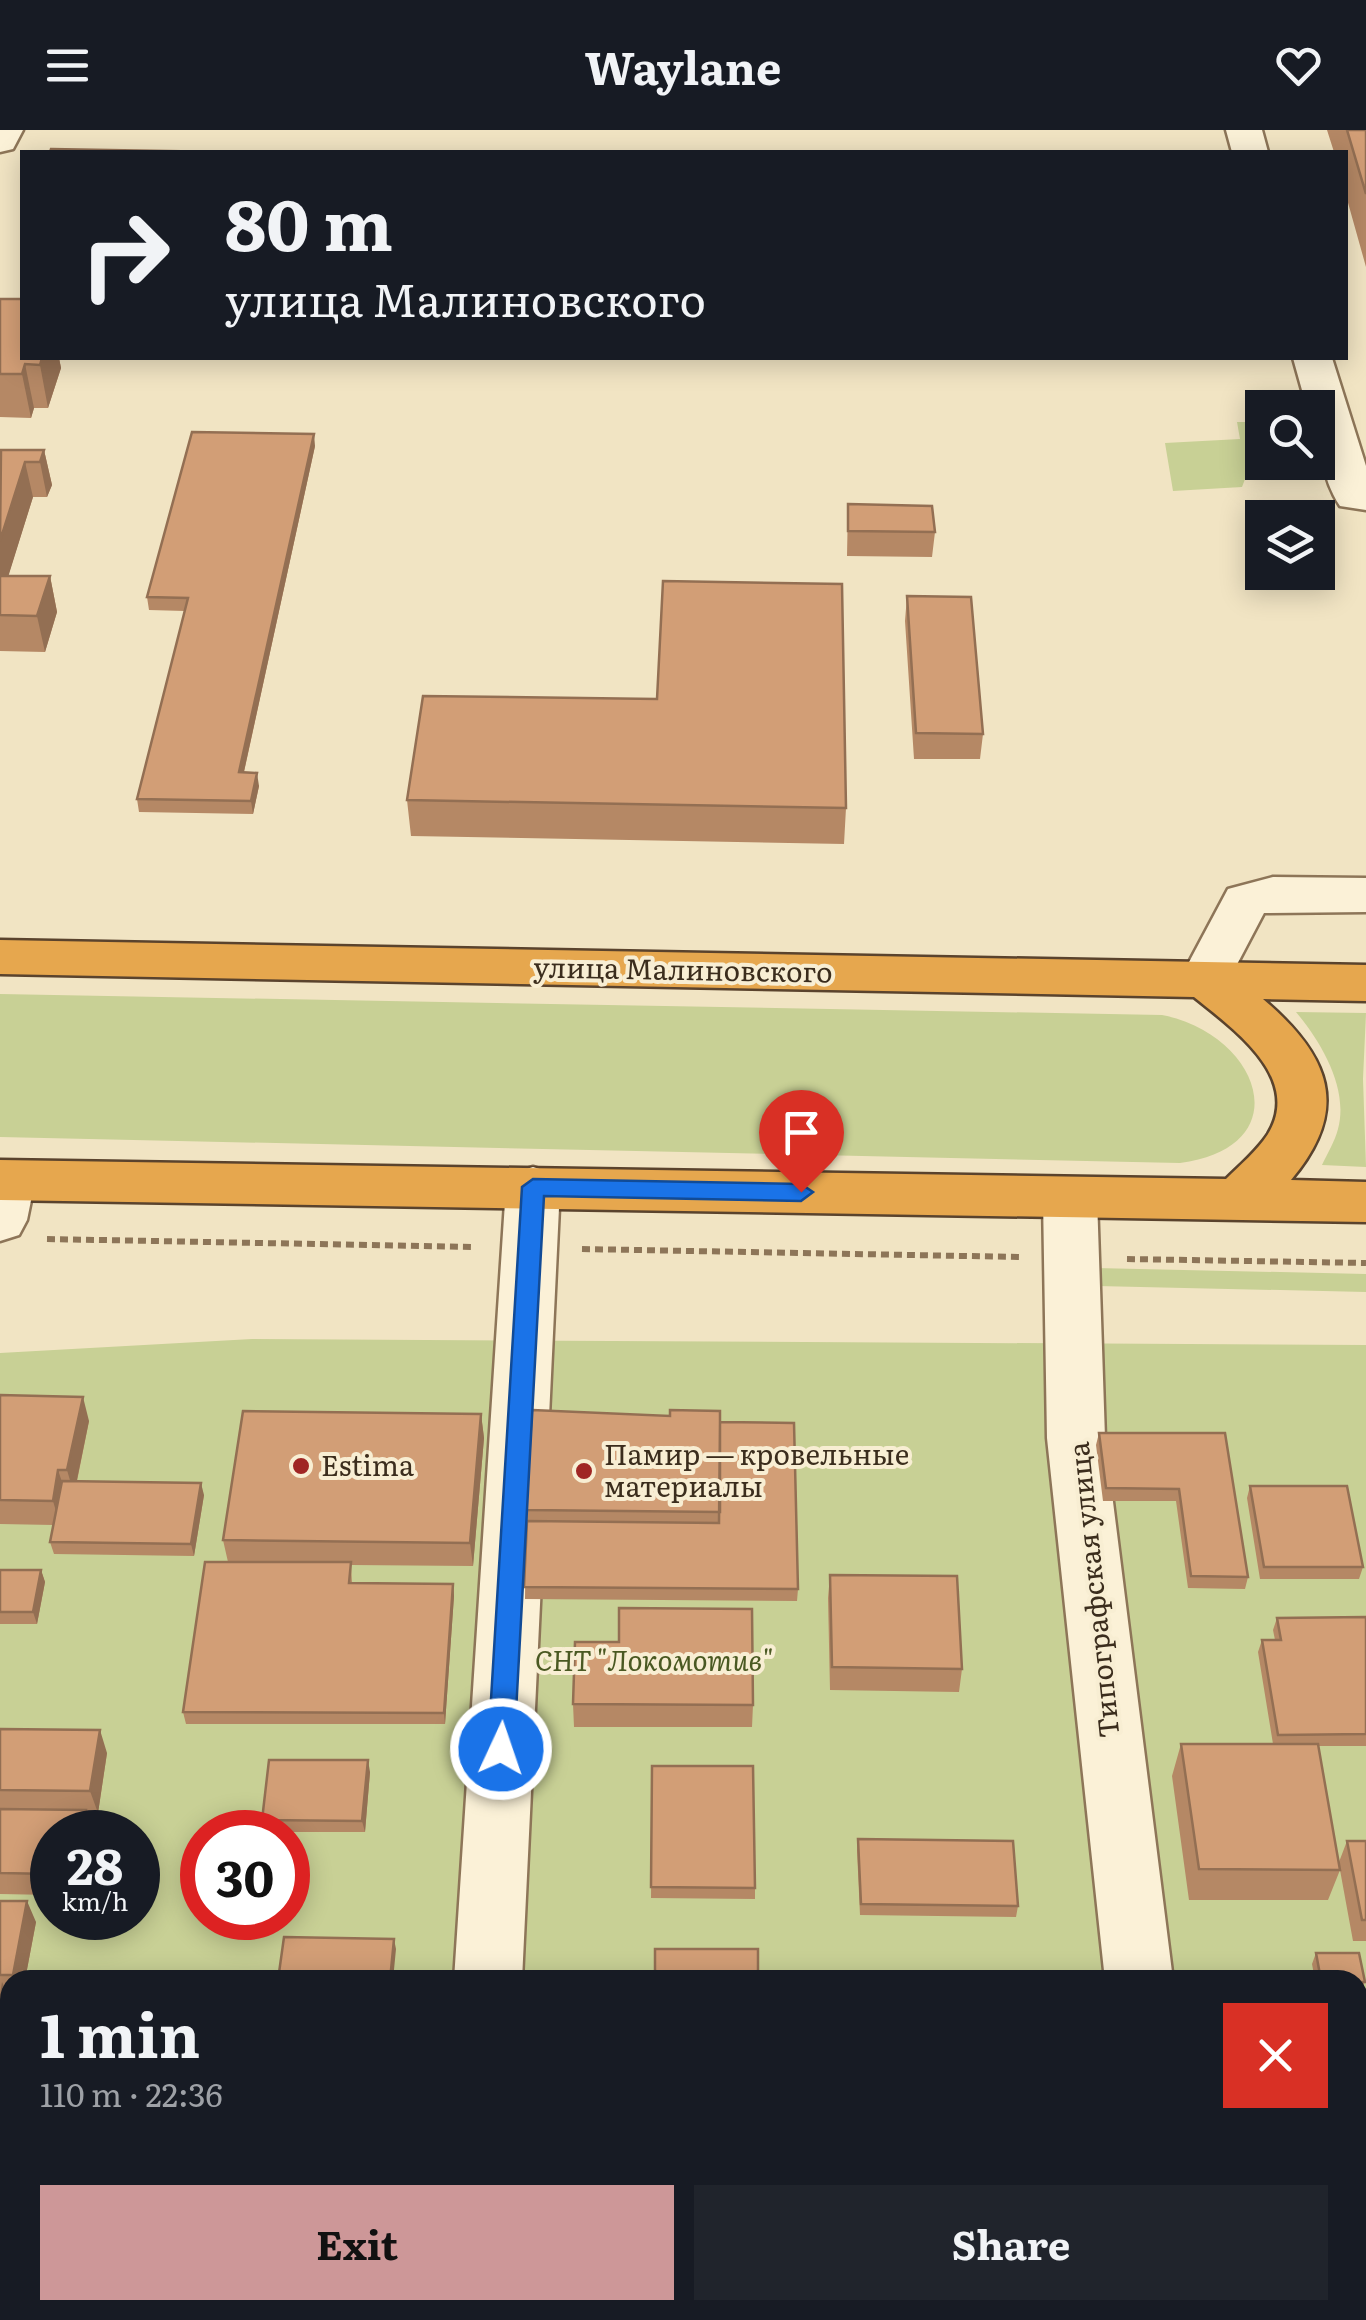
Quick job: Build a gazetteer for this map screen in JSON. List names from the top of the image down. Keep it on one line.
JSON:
{"streets":{"highway":["улица Малиновского"],"street":["Типографская улица"]},"parks":["СНТ \"Локомотив\""],"places":["Estima","Памир — кровельные материалы"],"page":{"header":"Waylane","turn":["80 m","улица Малиновского"],"speed":"28 km/h","limit":"30","heading":["1 min","110 m · 22:36"],"buttons":["Exit","Share"]}}
